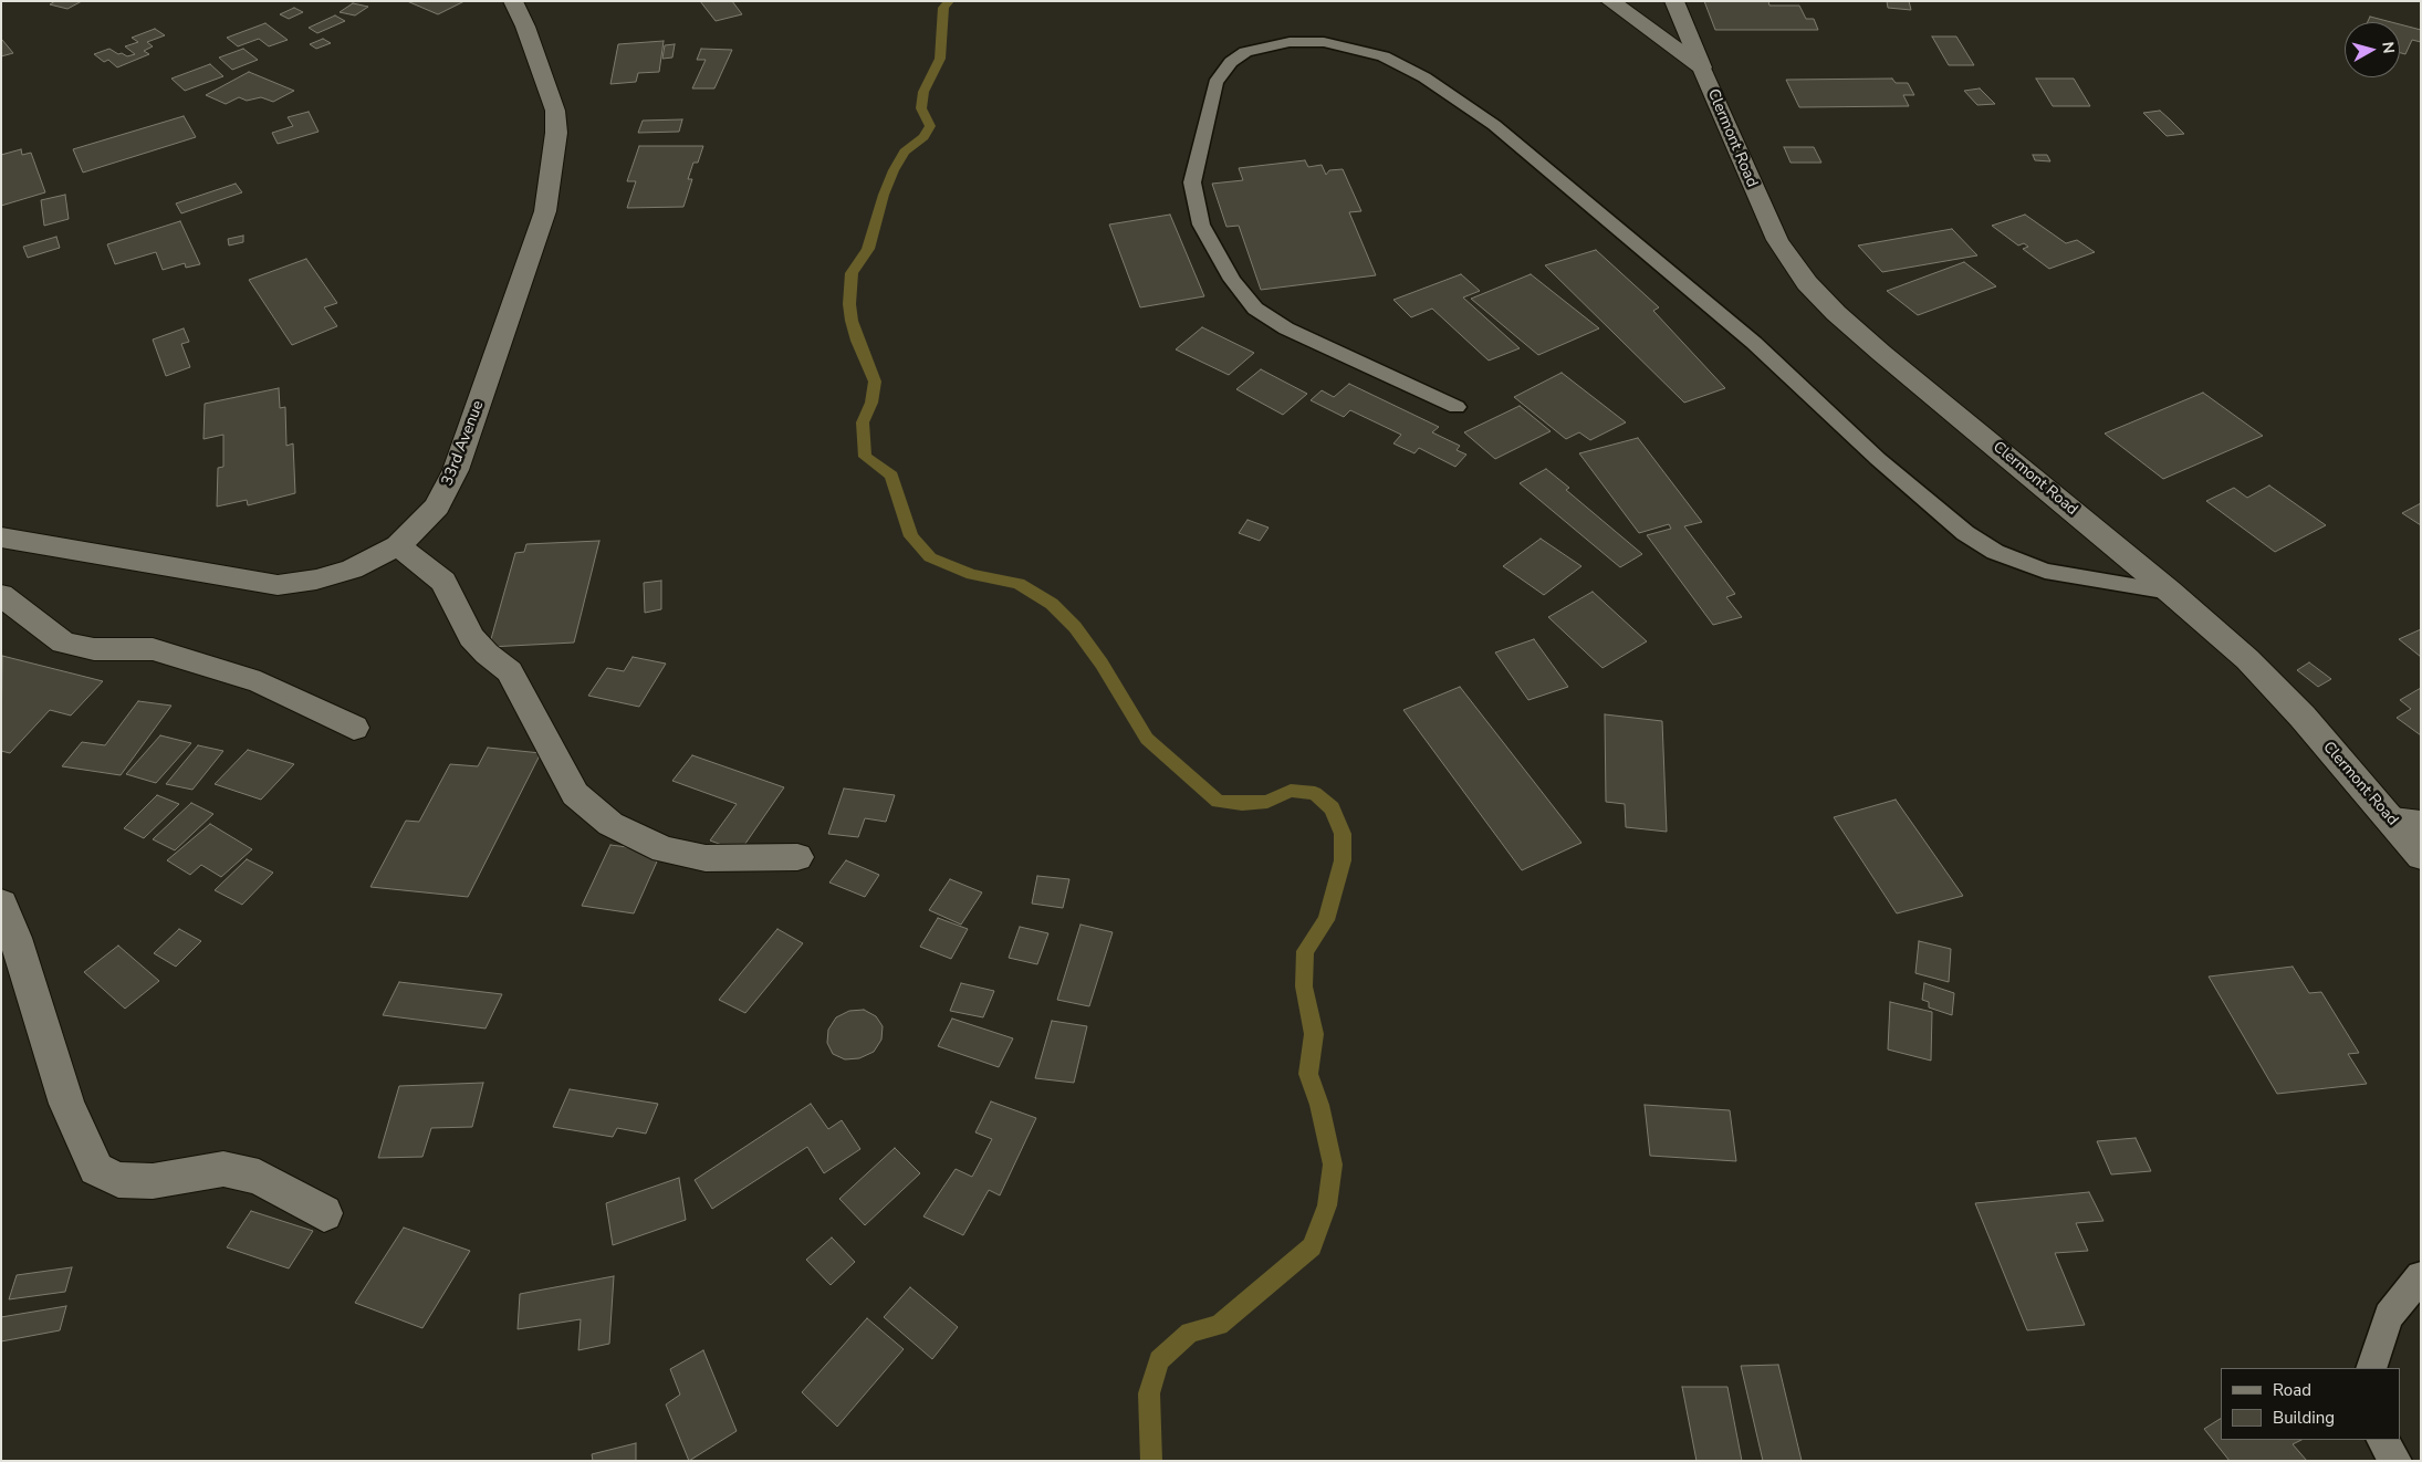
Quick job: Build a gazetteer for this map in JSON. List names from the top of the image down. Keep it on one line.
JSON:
{"streets":{"street":["Clermont Road","33rd Avenue"]},"legend":["Road","Building"],"north":"right"}
